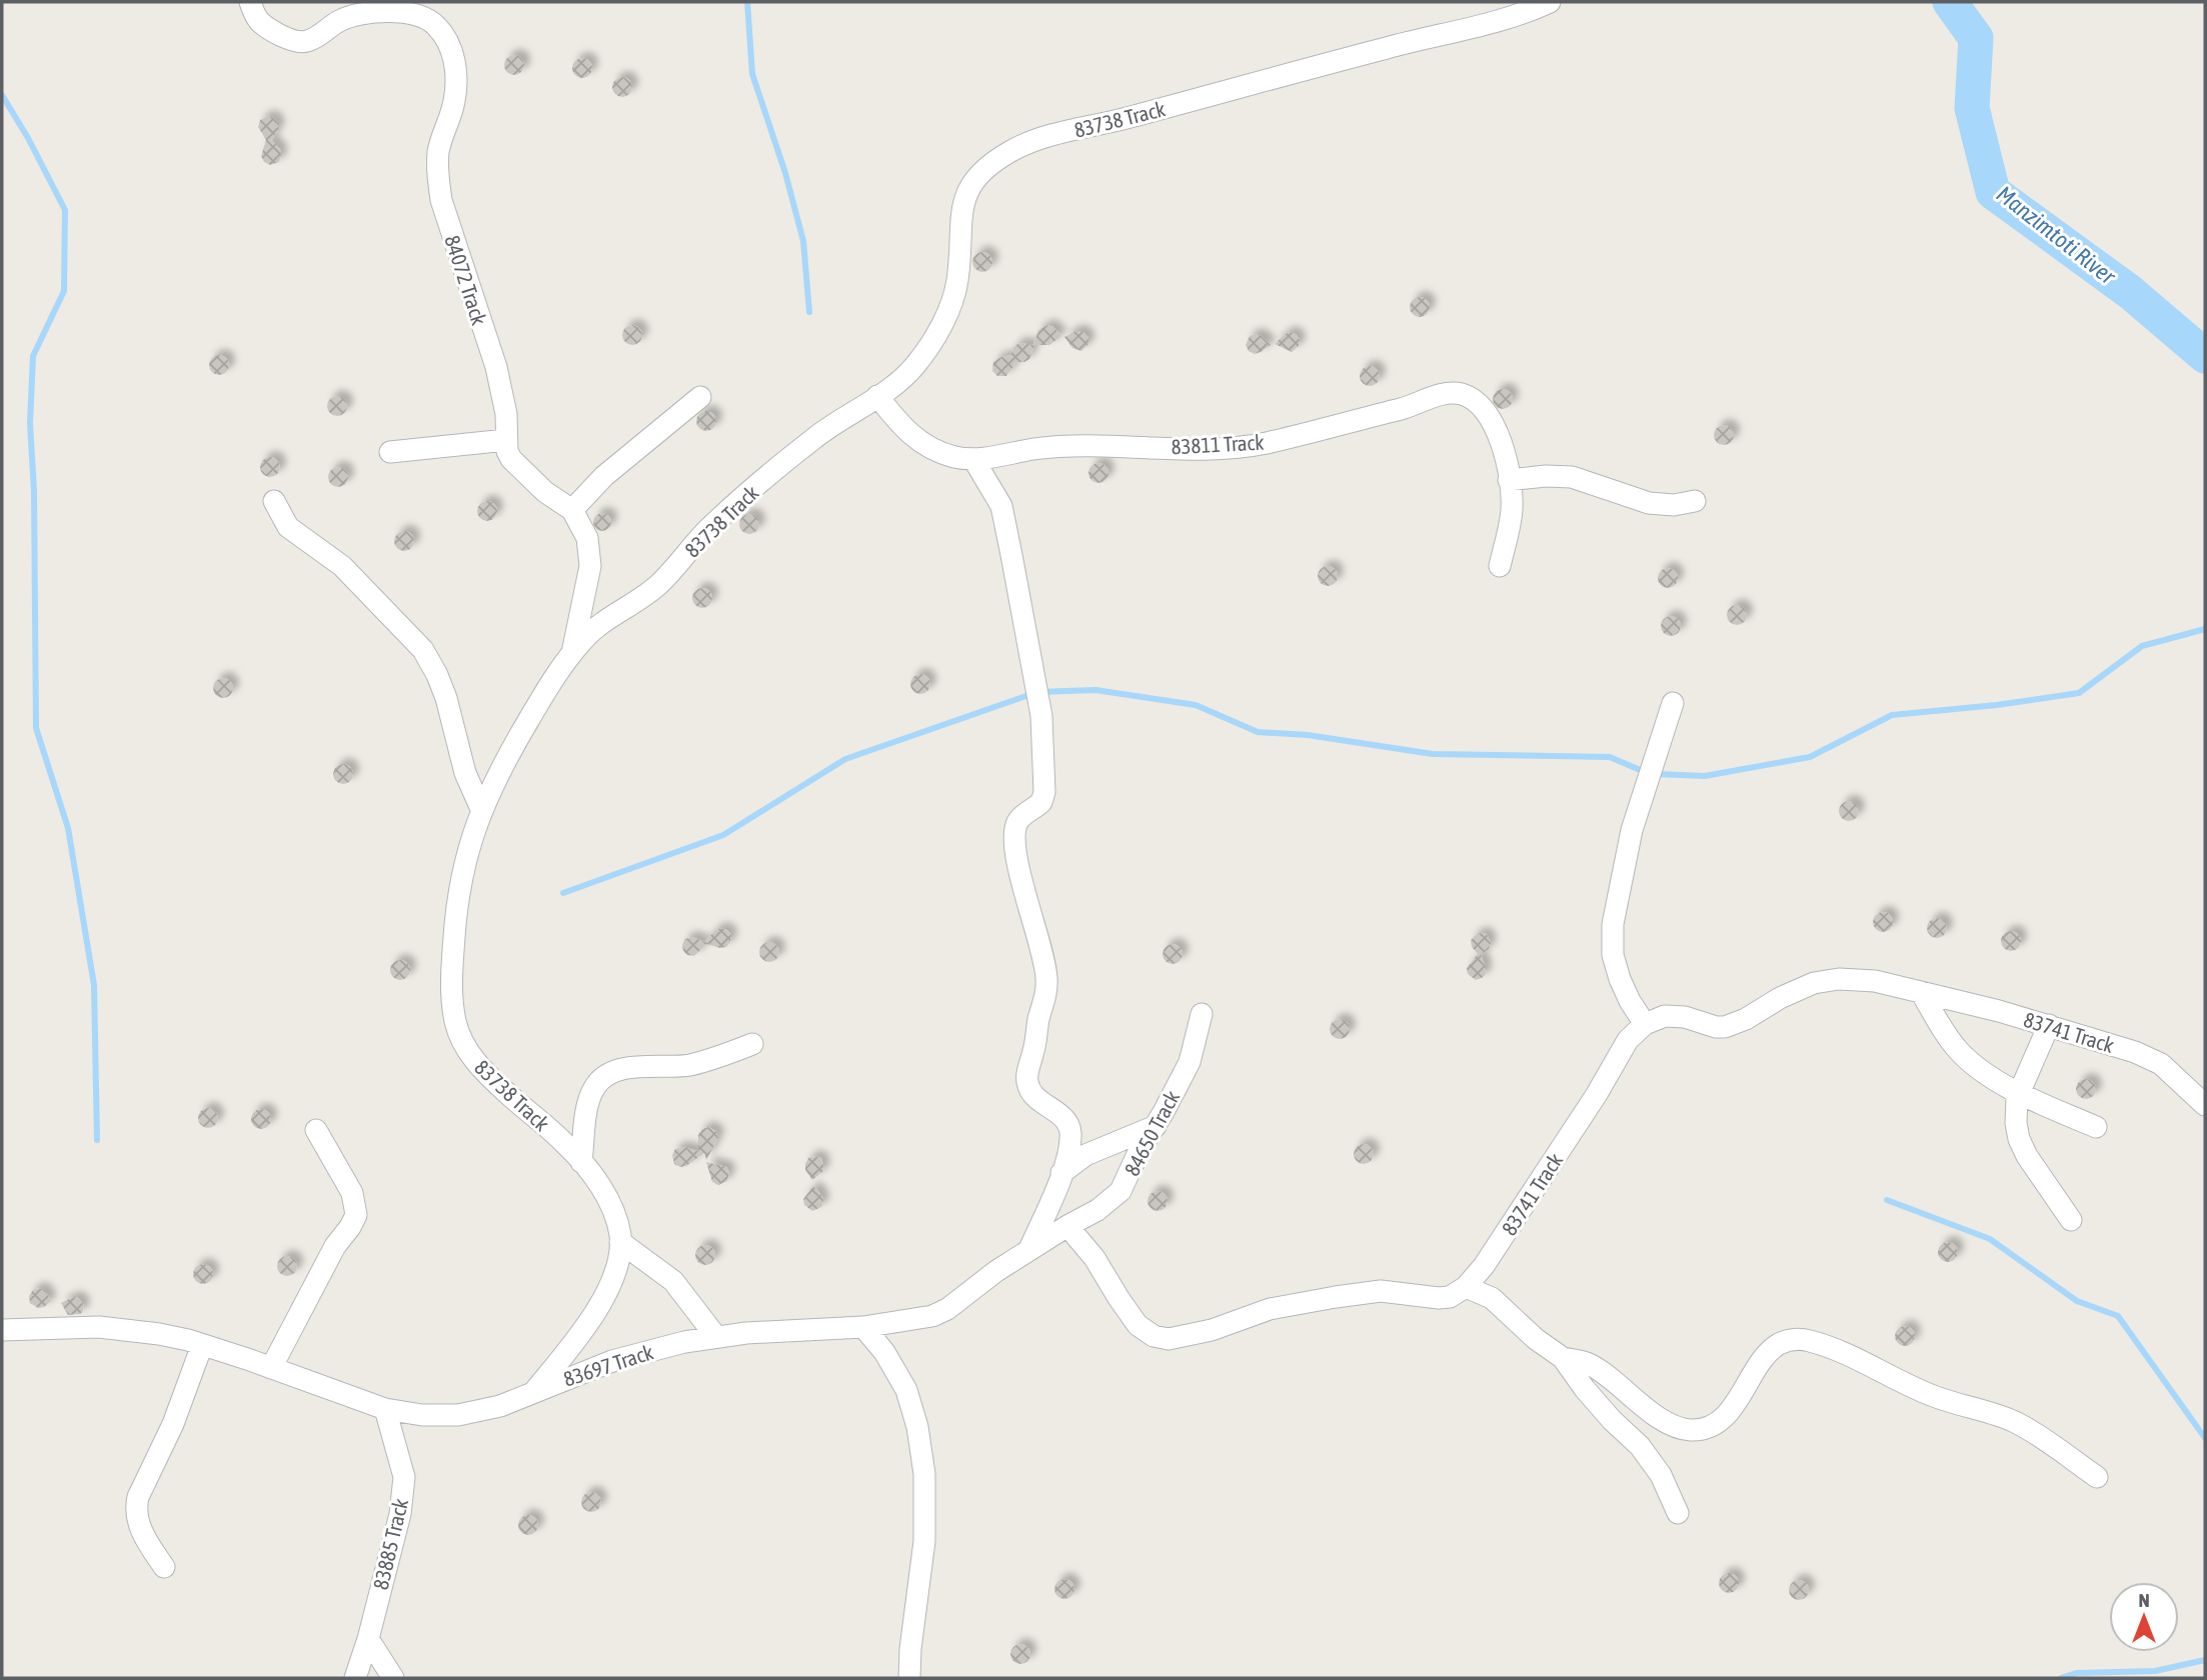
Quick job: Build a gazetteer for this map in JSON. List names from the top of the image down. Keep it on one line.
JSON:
{"streets":{"street":["83738 Track","84072 Track","83811 Track","83741 Track","84650 Track","83697 Track","83885 Track"]},"crossings":[["83738 Track","84072 Track"],["83738 Track","83811 Track"],["83738 Track","83697 Track"],["83697 Track","83885 Track"]],"water":["Manzimtoti River"],"north":"top"}
